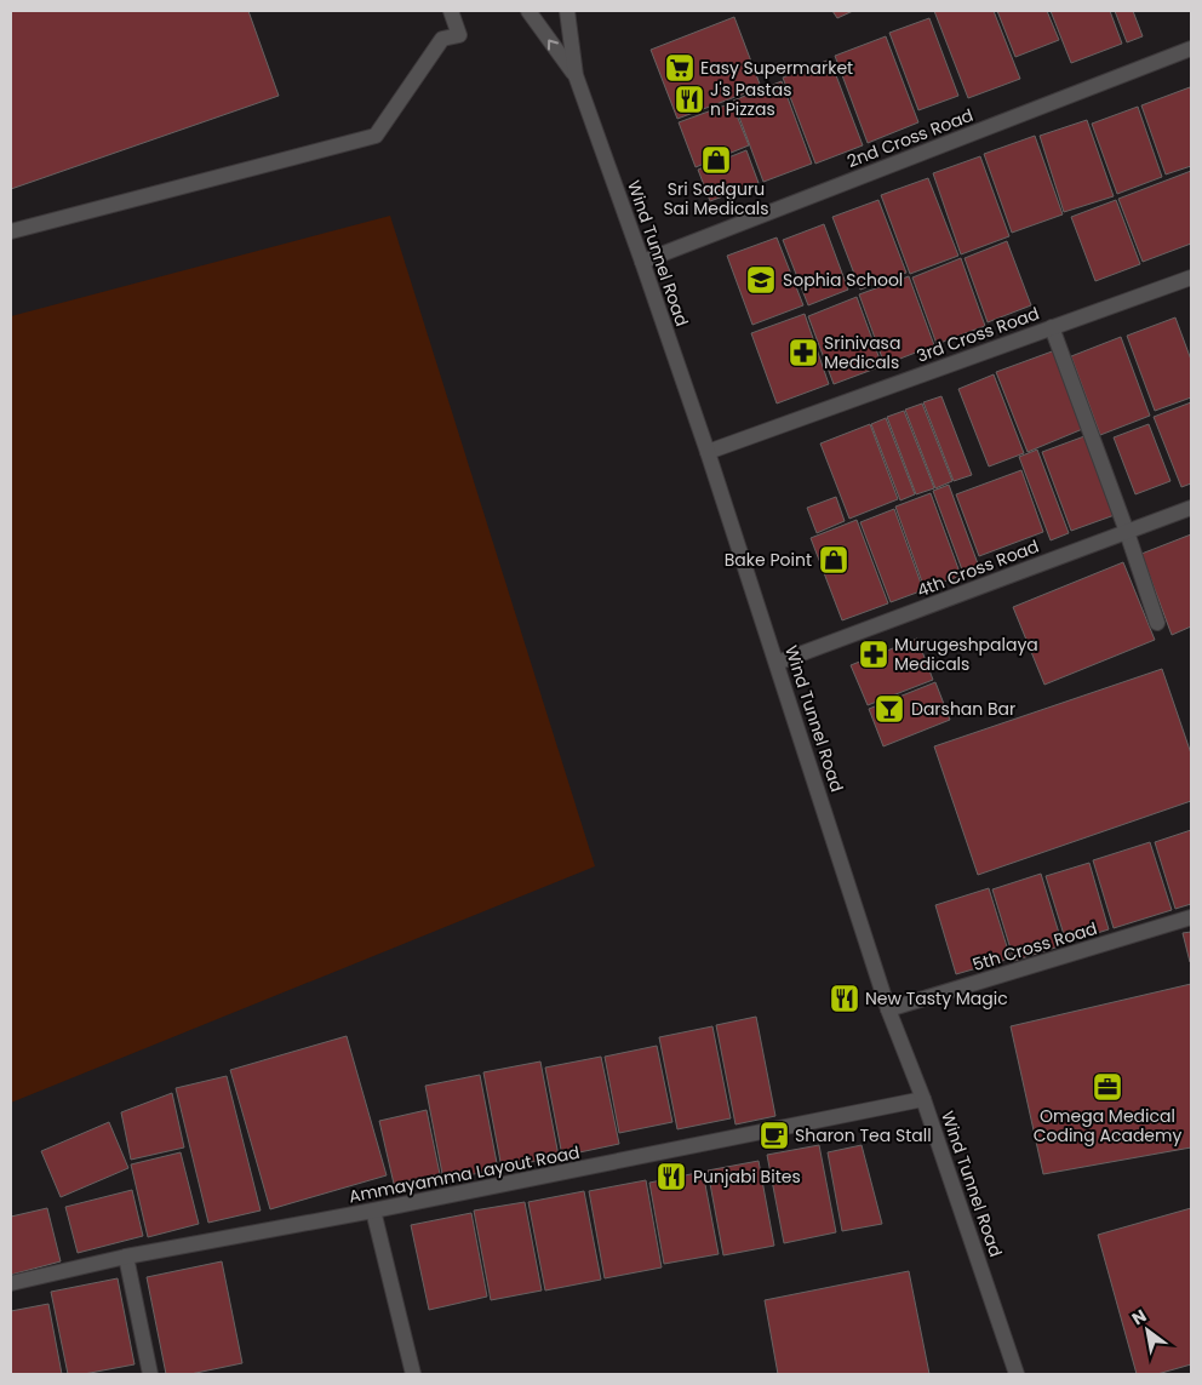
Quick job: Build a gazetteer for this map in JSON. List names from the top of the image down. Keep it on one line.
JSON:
{"streets":{"street":["2nd Cross Road","Wind Tunnel Road","3rd Cross Road","4th Cross Road","5th Cross Road","Ammayamma Layout Road"]},"crossings":[["2nd Cross Road","Wind Tunnel Road"],["Wind Tunnel Road","3rd Cross Road"],["Wind Tunnel Road","4th Cross Road"],["Wind Tunnel Road","5th Cross Road"],["Wind Tunnel Road","Ammayamma Layout Road"]],"places":{"supermarket":["Easy Supermarket"],"restaurant":["J's Pastas n Pizzas","New Tasty Magic","Punjabi Bites"],"shop":["Sri Sadguru Sai Medicals","Bake Point"],"school or university":["Sophia School"],"pharmacy":["Srinivasa Medicals","Murugeshpalaya Medicals"],"bar":["Darshan Bar"],"office":["Omega Medical Coding Academy"],"cafe":["Sharon Tea Stall"]},"north":"top left"}
